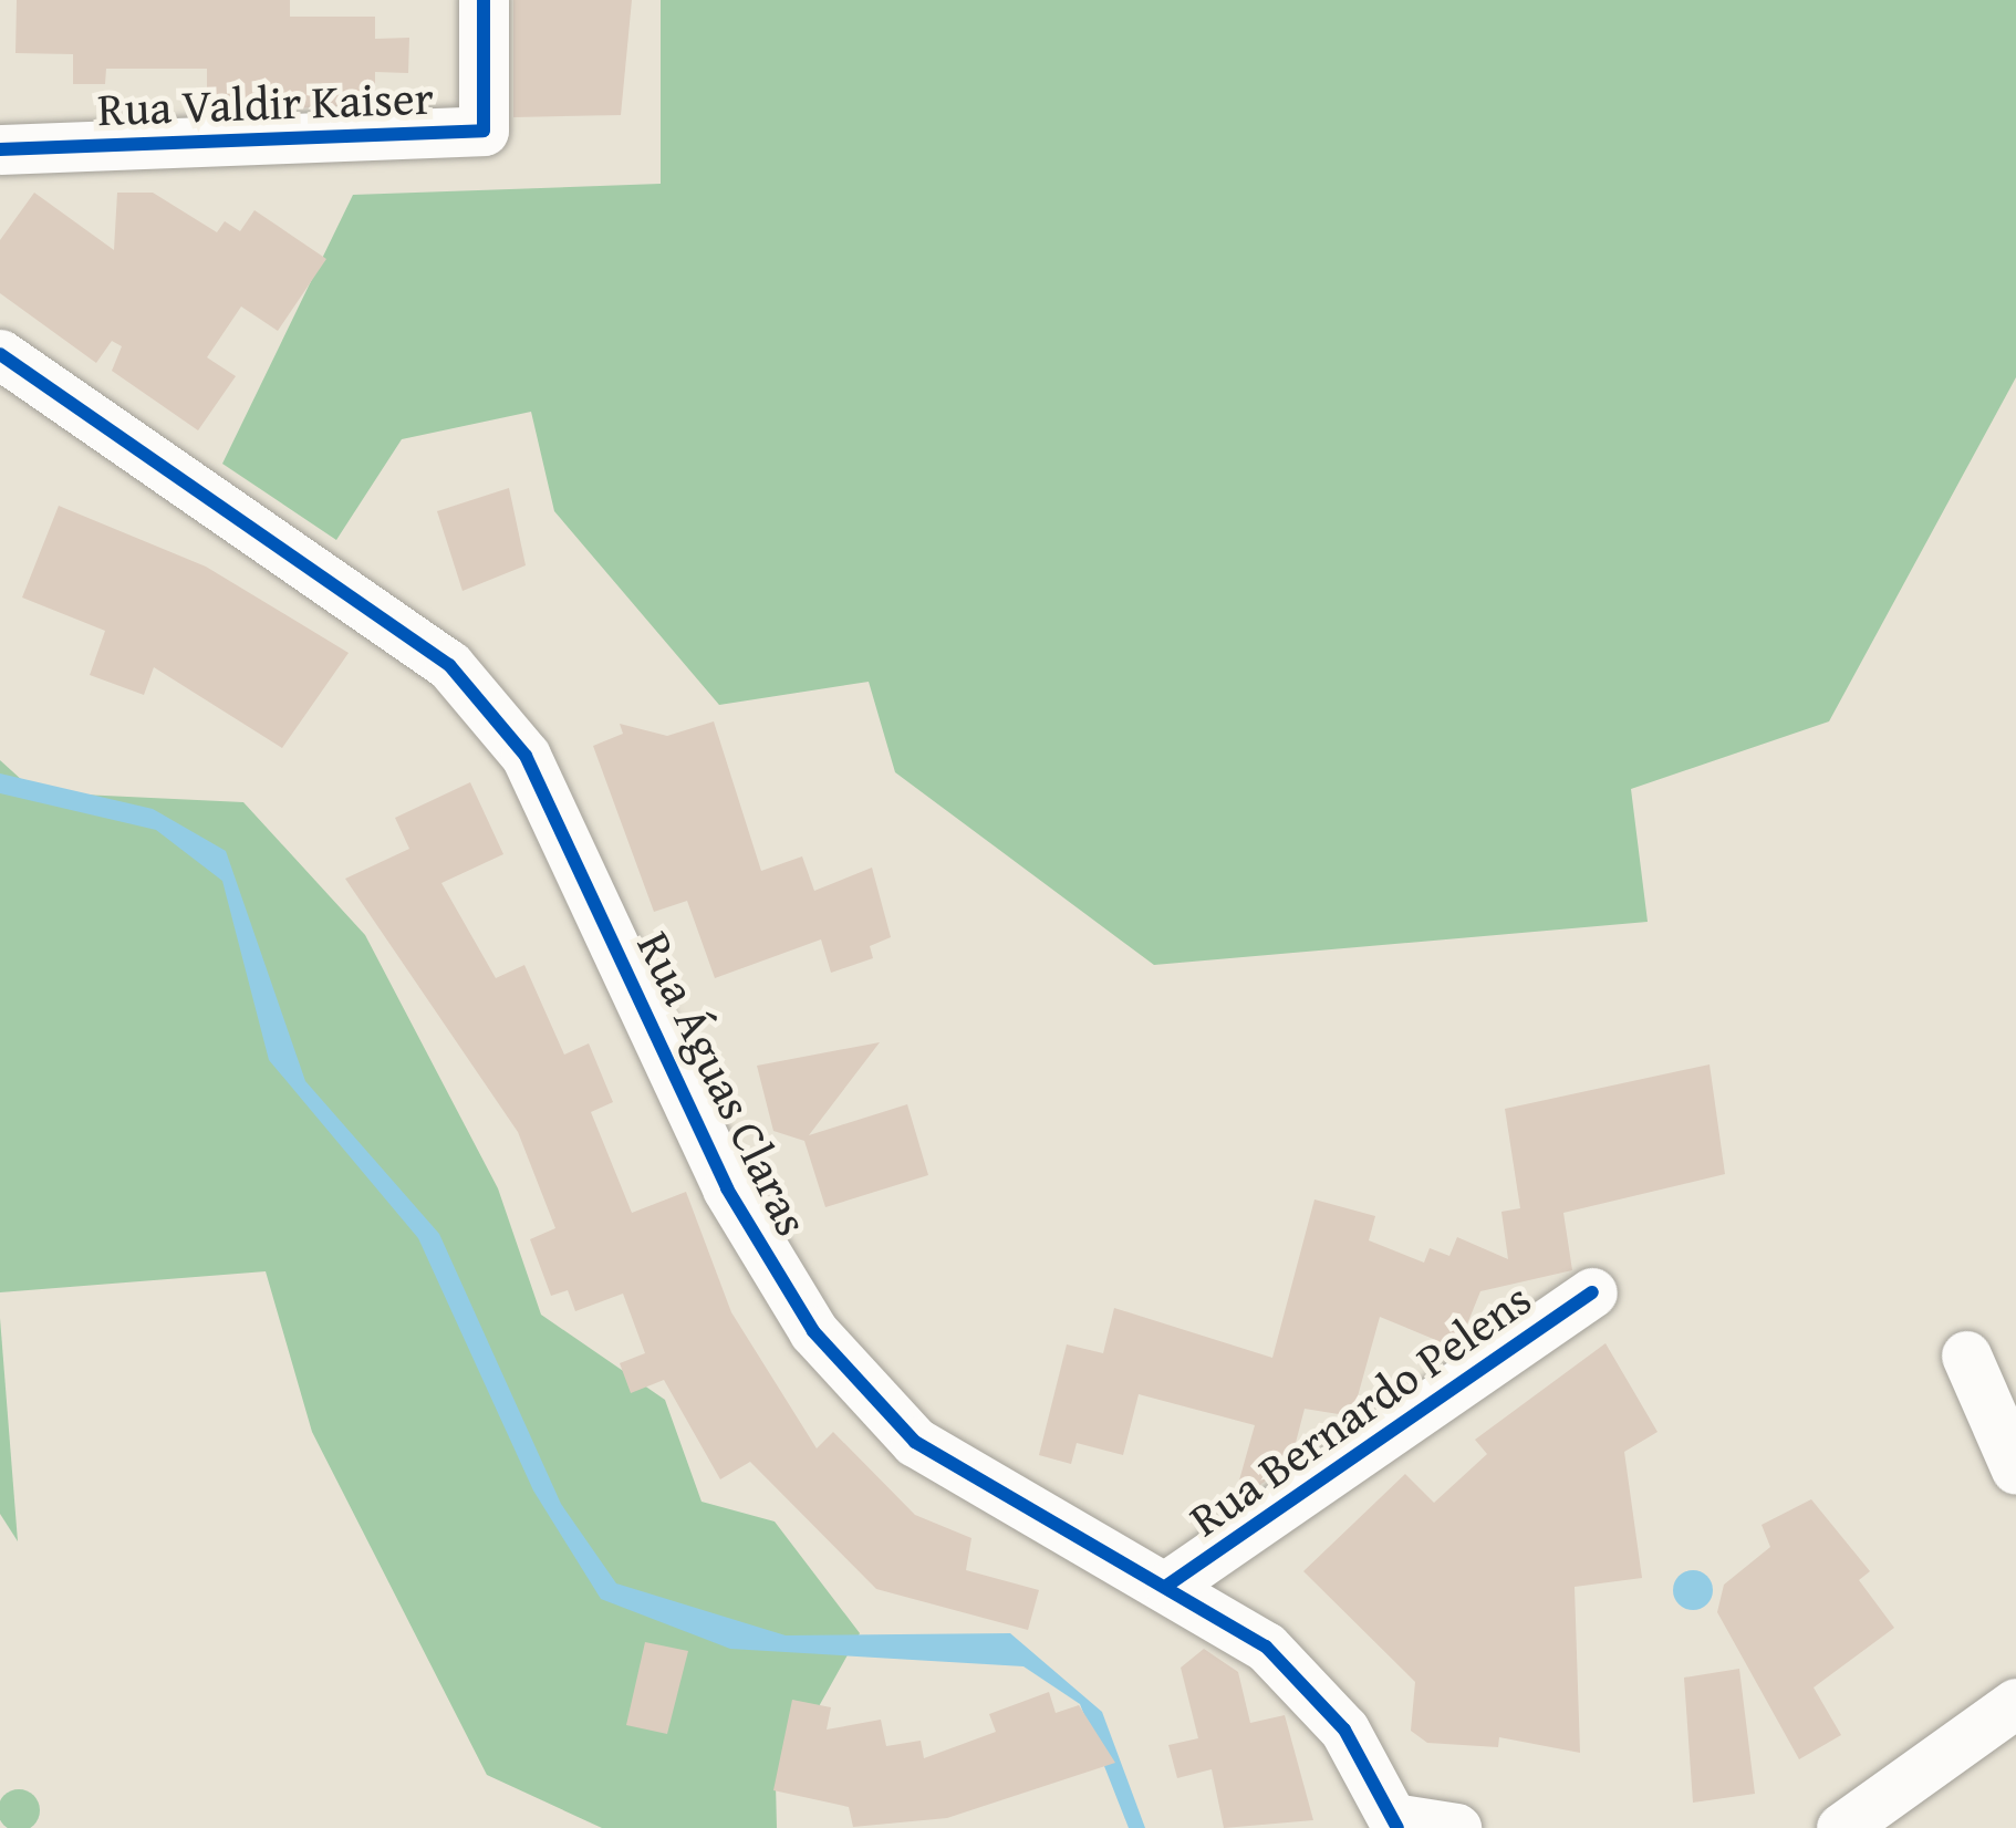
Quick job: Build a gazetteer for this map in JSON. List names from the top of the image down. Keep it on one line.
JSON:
{"streets":{"street":["Rua Valdir Kaiser","Rua Águas Claras","Rua Bernardo Pelens"]},"crossings":[["Rua Águas Claras","Rua Bernardo Pelens"]]}
